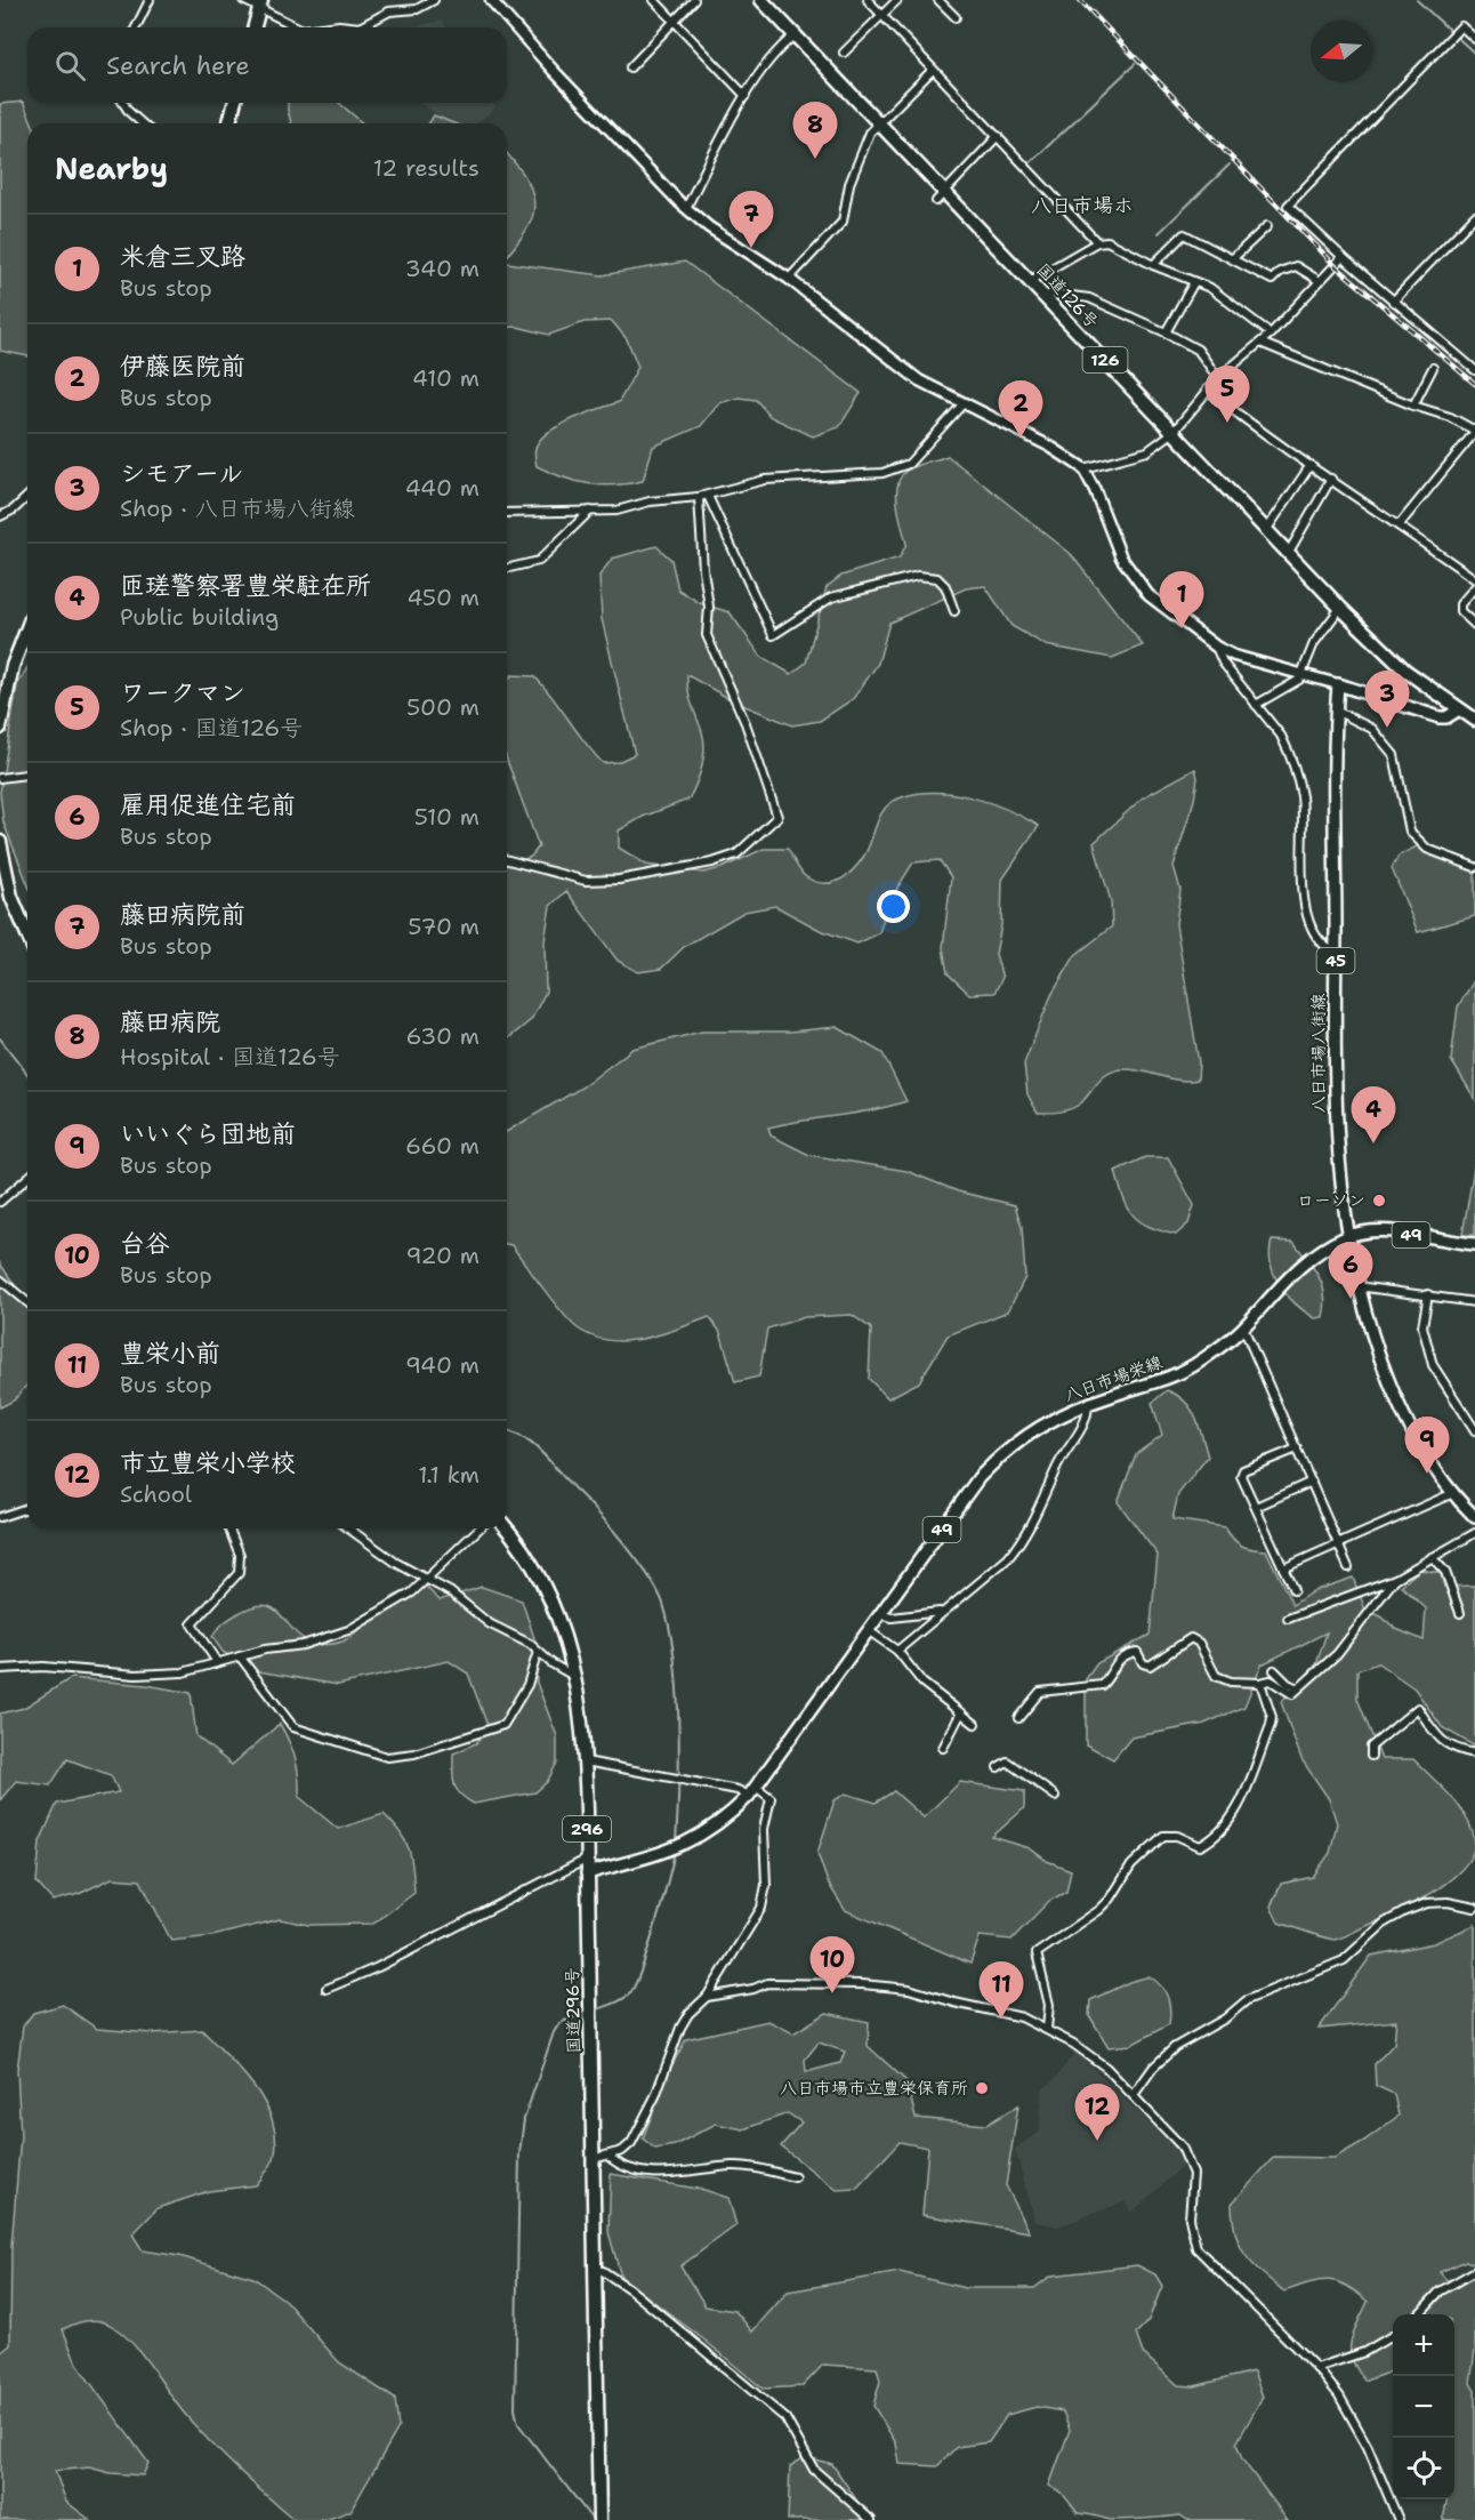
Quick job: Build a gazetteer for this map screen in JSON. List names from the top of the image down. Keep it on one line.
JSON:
{"streets":{"highway":["国道126号","126","296","国道296号"],"main road":["45","八日市場八街線","49","八日市場栄線"]},"crossings":[["八日市場八街線","八日市場栄線"],["八日市場栄線","国道296号"]],"districts":["八日市場ホ"],"places":["ローソン","八日市場市立豊栄保育所"],"north":"left","page":{"search":"Search here","pins":["8","7","5","2","1","3","4","6","9","10","11","12"],"heading":["Nearby","12 results"],"list":[{"mark":"1","name":"米倉三叉路","note":"Bus stop","value":"340 m"},{"mark":"2","name":"伊藤医院前","note":"Bus stop","value":"410 m"},{"mark":"3","name":"シモアール","note":"Shop · 八日市場八街線","value":"440 m"},{"mark":"4","name":"匝瑳警察署豊栄駐在所","note":"Public building","value":"450 m"},{"mark":"5","name":"ワークマン","note":"Shop · 国道126号","value":"500 m"},{"mark":"6","name":"雇用促進住宅前","note":"Bus stop","value":"510 m"},{"mark":"7","name":"藤田病院前","note":"Bus stop","value":"570 m"},{"mark":"8","name":"藤田病院","note":"Hospital · 国道126号","value":"630 m"},{"mark":"9","name":"いいぐら団地前","note":"Bus stop","value":"660 m"},{"mark":"10","name":"台谷","note":"Bus stop","value":"920 m"},{"mark":"11","name":"豊栄小前","note":"Bus stop","value":"940 m"},{"mark":"12","name":"市立豊栄小学校","note":"School","value":"1.1 km"}],"map_buttons":["+","−"]}}
